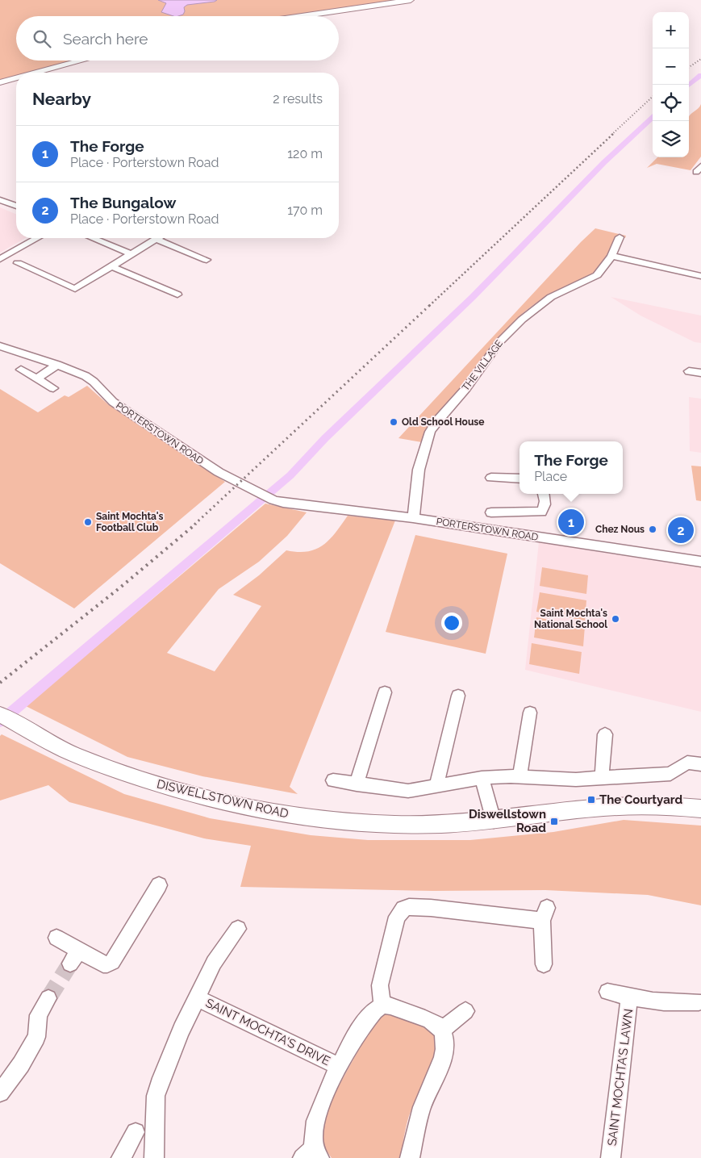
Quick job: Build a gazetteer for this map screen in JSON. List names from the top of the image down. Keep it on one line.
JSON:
{"streets":{"street":["THE VILLAGE","PORTERSTOWN ROAD","DISWELLSTOWN ROAD","SAINT MOCHTA'S DRIVE","SAINT MOCHTA'S LAWN"]},"crossings":[["THE VILLAGE","PORTERSTOWN ROAD"]],"places":{"other":["Old School House","Saint Mochta's Football Club","Chez Nous","Saint Mochta's National School"],"transit":["The Courtyard","Diswellstown Road"]},"page":{"map_buttons":["+","−"],"search":"Search here","heading":["Nearby","2 results"],"list":[{"mark":"1","name":"The Forge","note":"Place · Porterstown Road","value":"120 m"},{"mark":"2","name":"The Bungalow","note":"Place · Porterstown Road","value":"170 m"}],"popup":["The Forge","Place"],"pins":["1","2"]}}
